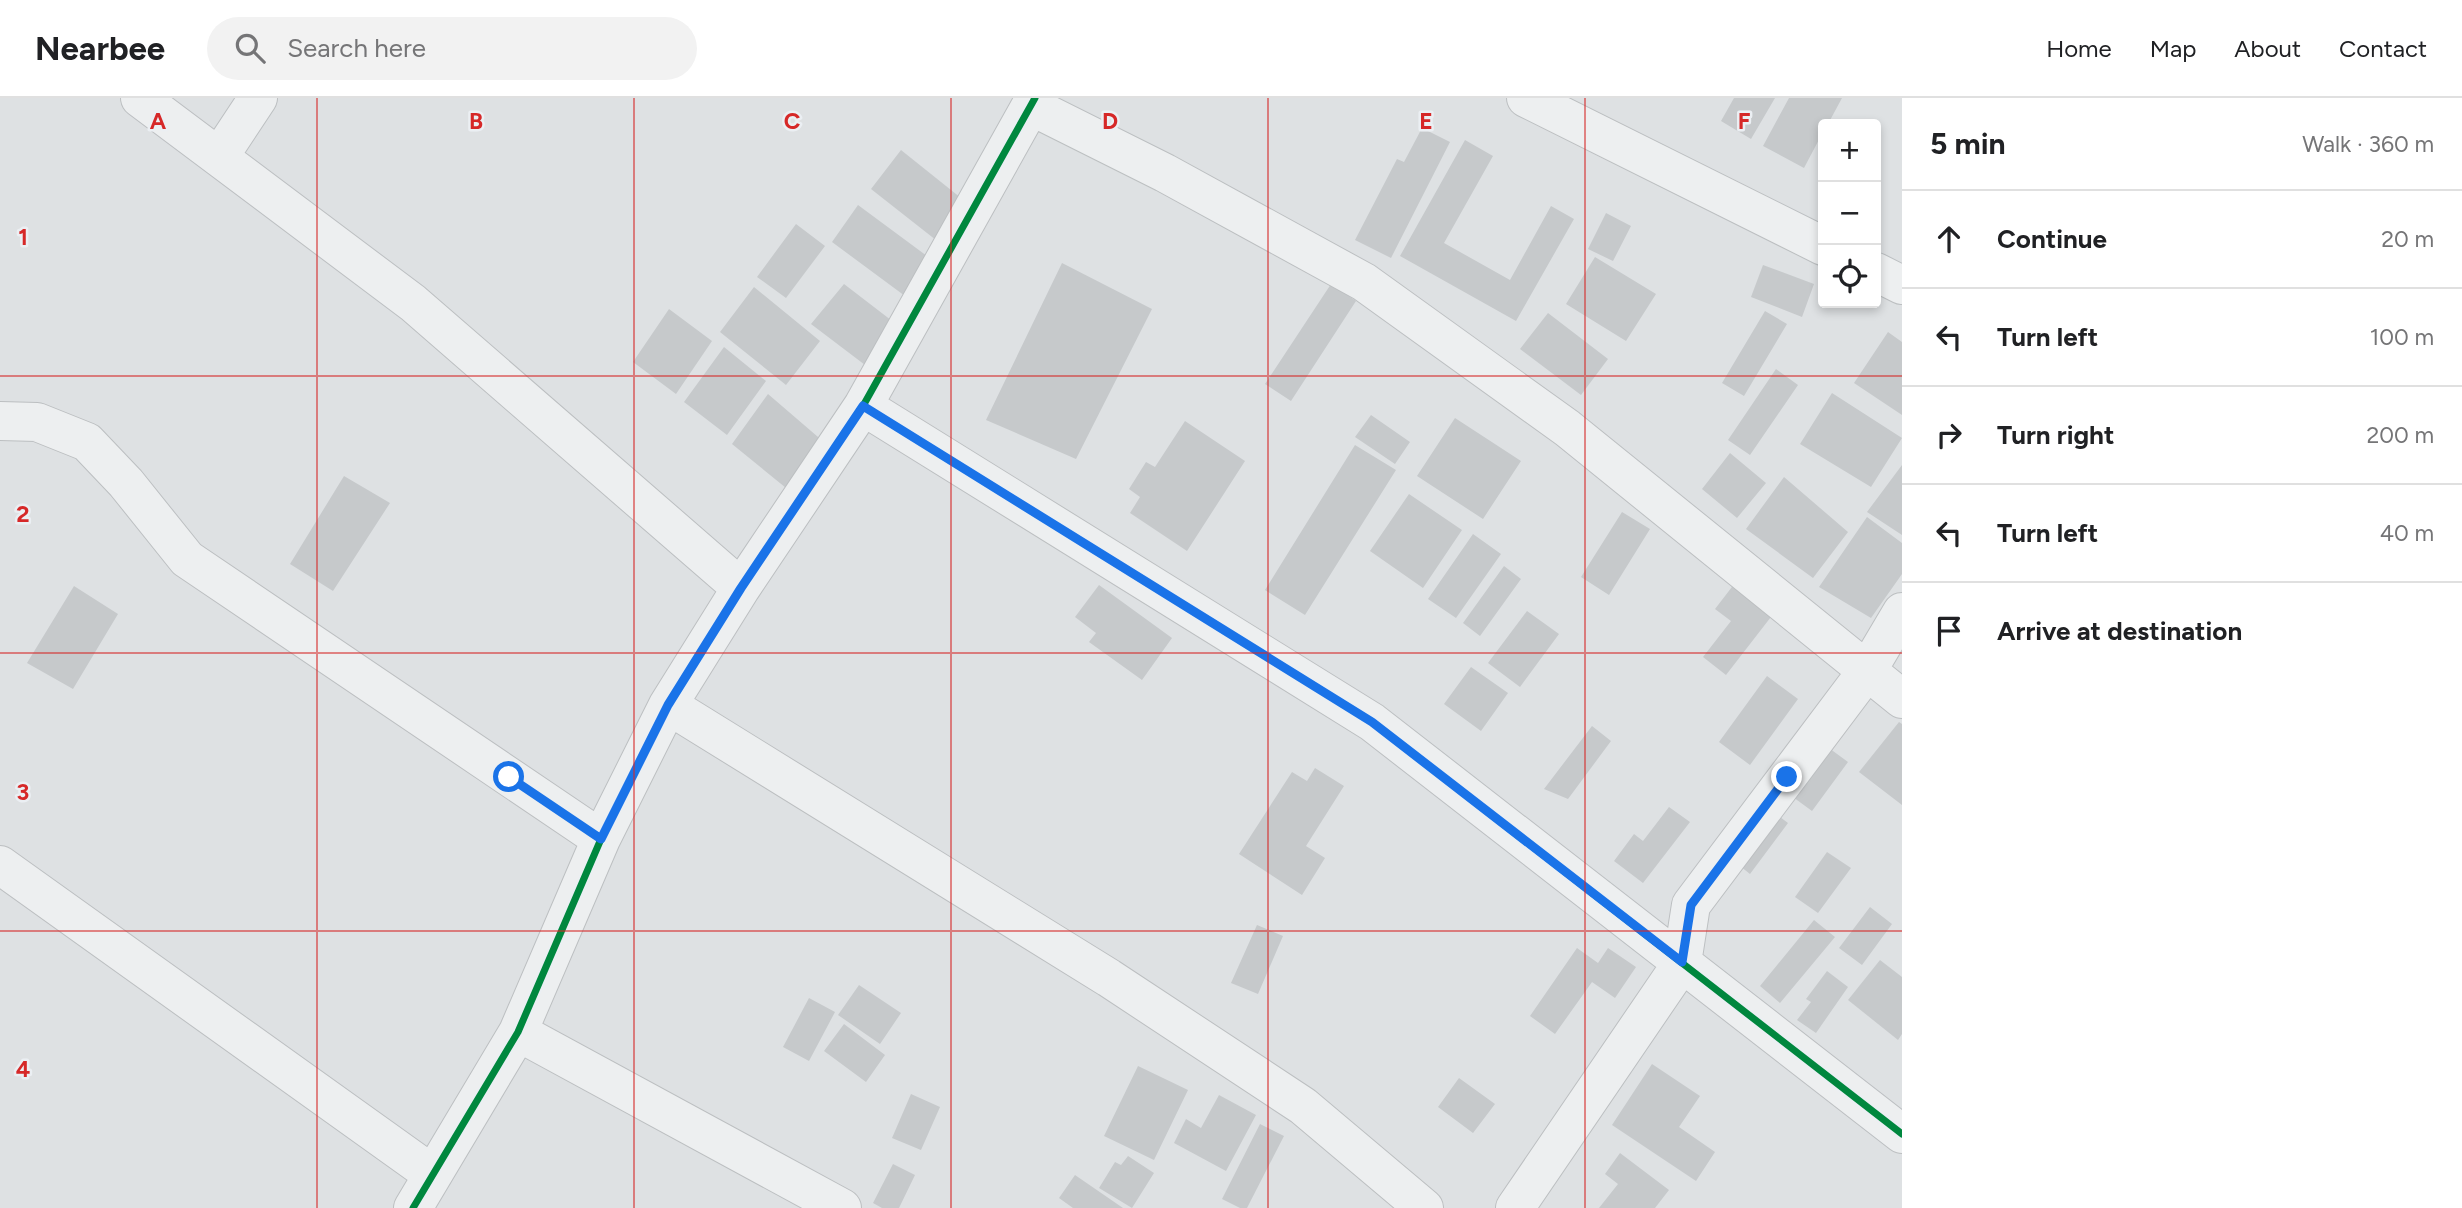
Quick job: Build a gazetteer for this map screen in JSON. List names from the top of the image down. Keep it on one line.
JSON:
{"page":{"header":"Nearbee","search":"Search here","nav":["Home","Map","About","Contact"],"heading":["5 min","Walk · 360 m"],"map_buttons":["+","−"],"list":[["Continue","20 m"],["Turn left","100 m"],["Turn right","200 m"],["Turn left","40 m"],"Arrive at destination"]},"grid":{"columns":["A","B","C","D","E","F"],"rows":["1","2","3","4"]}}
